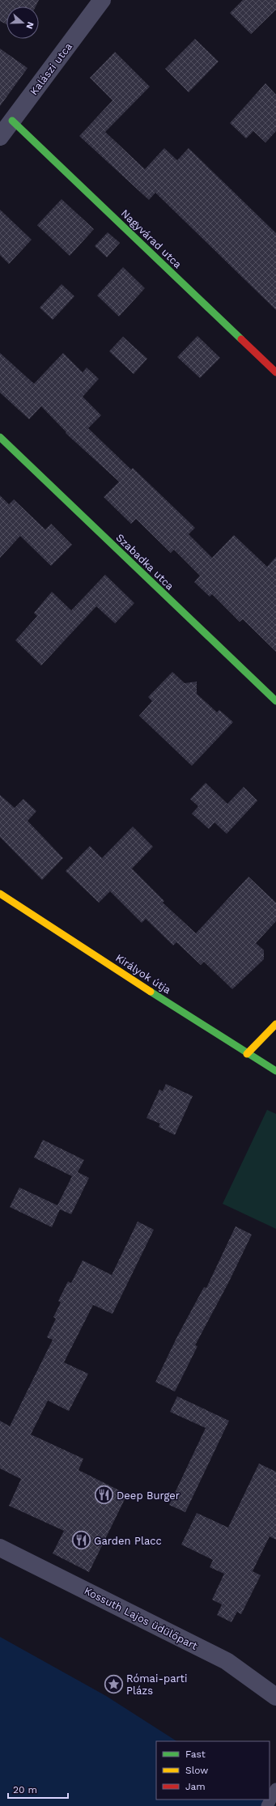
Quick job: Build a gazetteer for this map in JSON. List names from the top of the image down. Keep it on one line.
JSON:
{"streets":{"street":["Kalászi utca","Nagyvárad utca","Szabadka utca","Királyok útja","Kossuth Lajos üdülőpart"]},"crossings":[["Kalászi utca","Nagyvárad utca"]],"places":{"restaurant":["Deep Burger","Garden Placc"],"place":["Római-parti Plázs"]},"legend":["Fast","Slow","Jam"],"scale_bar":"20 m","north":"right"}
